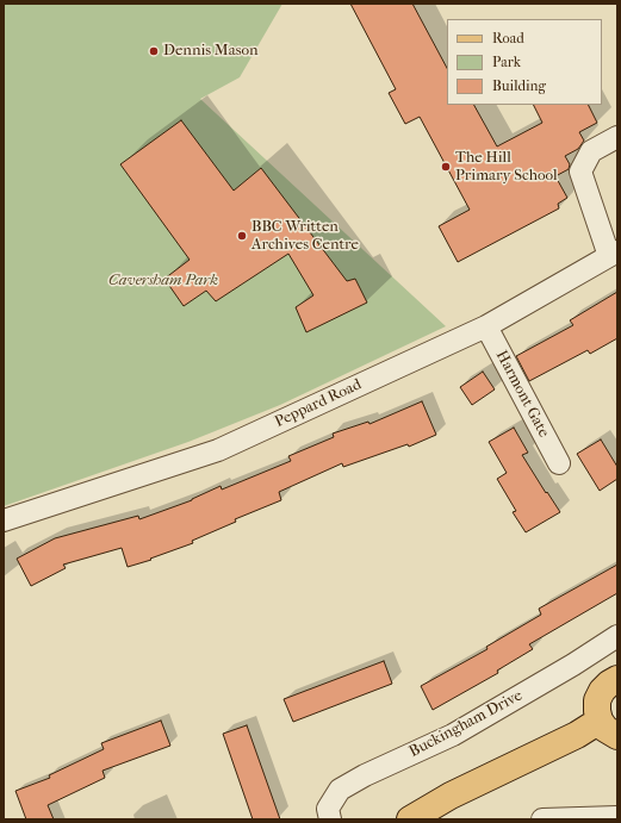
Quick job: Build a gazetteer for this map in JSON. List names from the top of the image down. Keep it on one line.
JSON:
{"streets":{"street":["Harmont Gate","Peppard Road","Buckingham Drive"]},"crossings":[["Harmont Gate","Peppard Road"]],"parks":["Caversham Park"],"places":["Dennis Mason","The Hill Primary School","BBC Written Archives Centre"],"legend":["Road","Park","Building"]}
